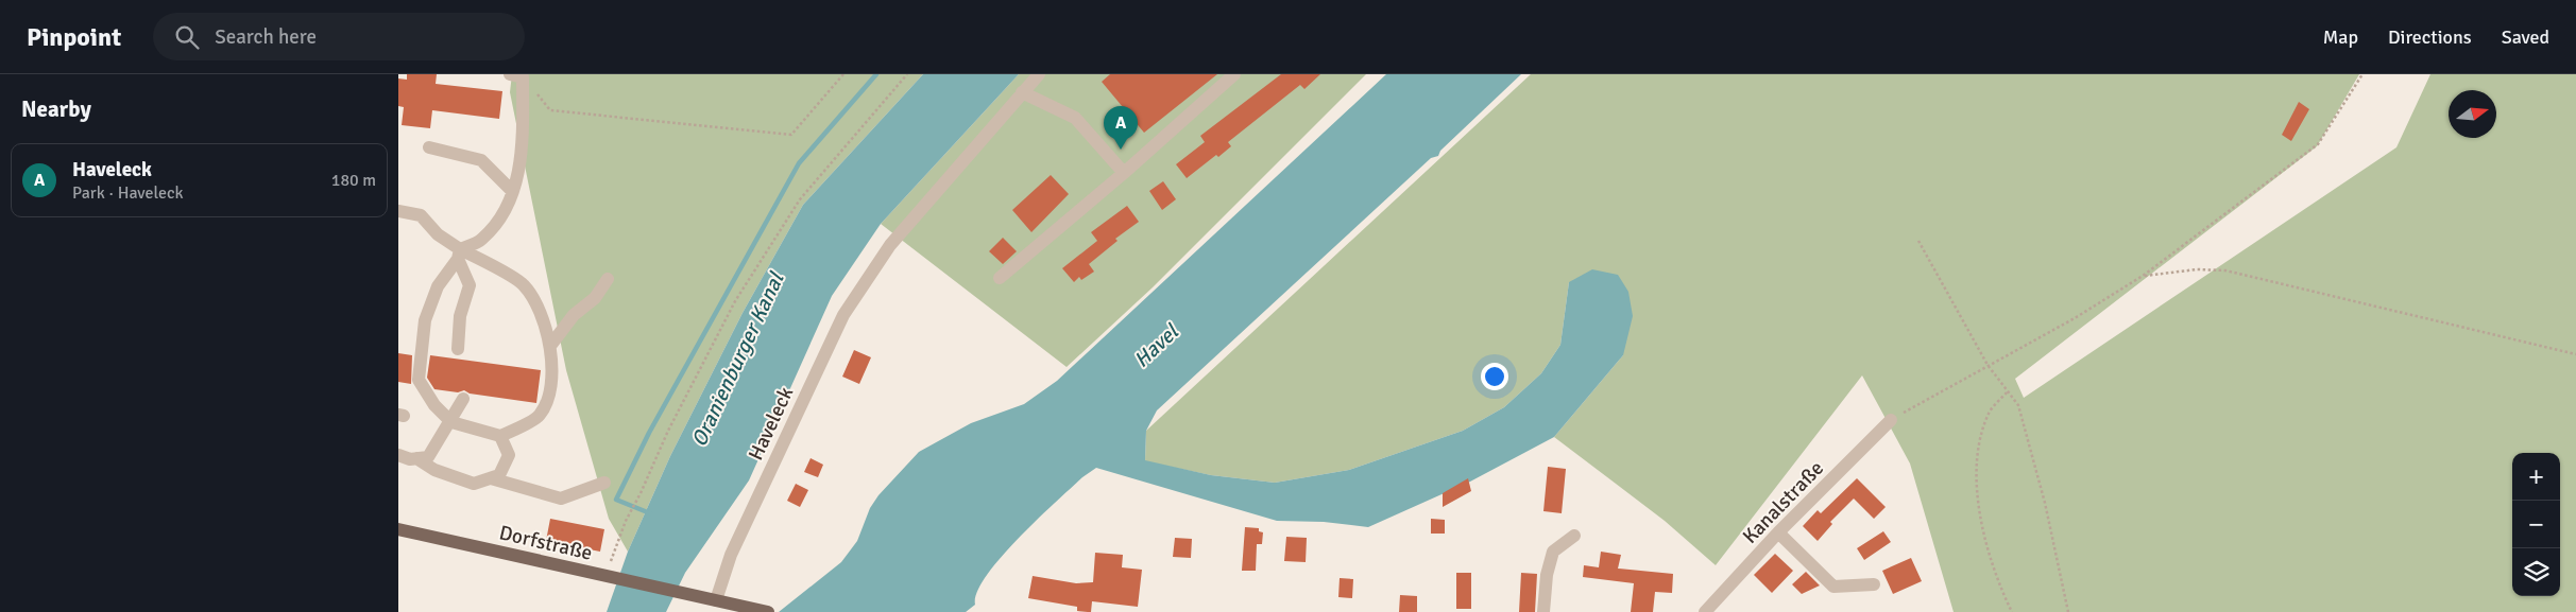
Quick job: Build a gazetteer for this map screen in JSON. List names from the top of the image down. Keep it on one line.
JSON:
{"streets":{"main road":["Dorfstraße"],"street":["Haveleck","Kanalstraße"]},"crossings":[["Haveleck","Dorfstraße"]],"water":["Havel","Oranienburger Kanal"],"north":"right","page":{"header":"Pinpoint","search":"Search here","nav":["Map","Directions","Saved"],"heading":"Nearby","pins":"A","list":[{"mark":"A","name":"Haveleck","note":"Park · Haveleck","value":"180 m"}],"map_buttons":["+","−"]}}
